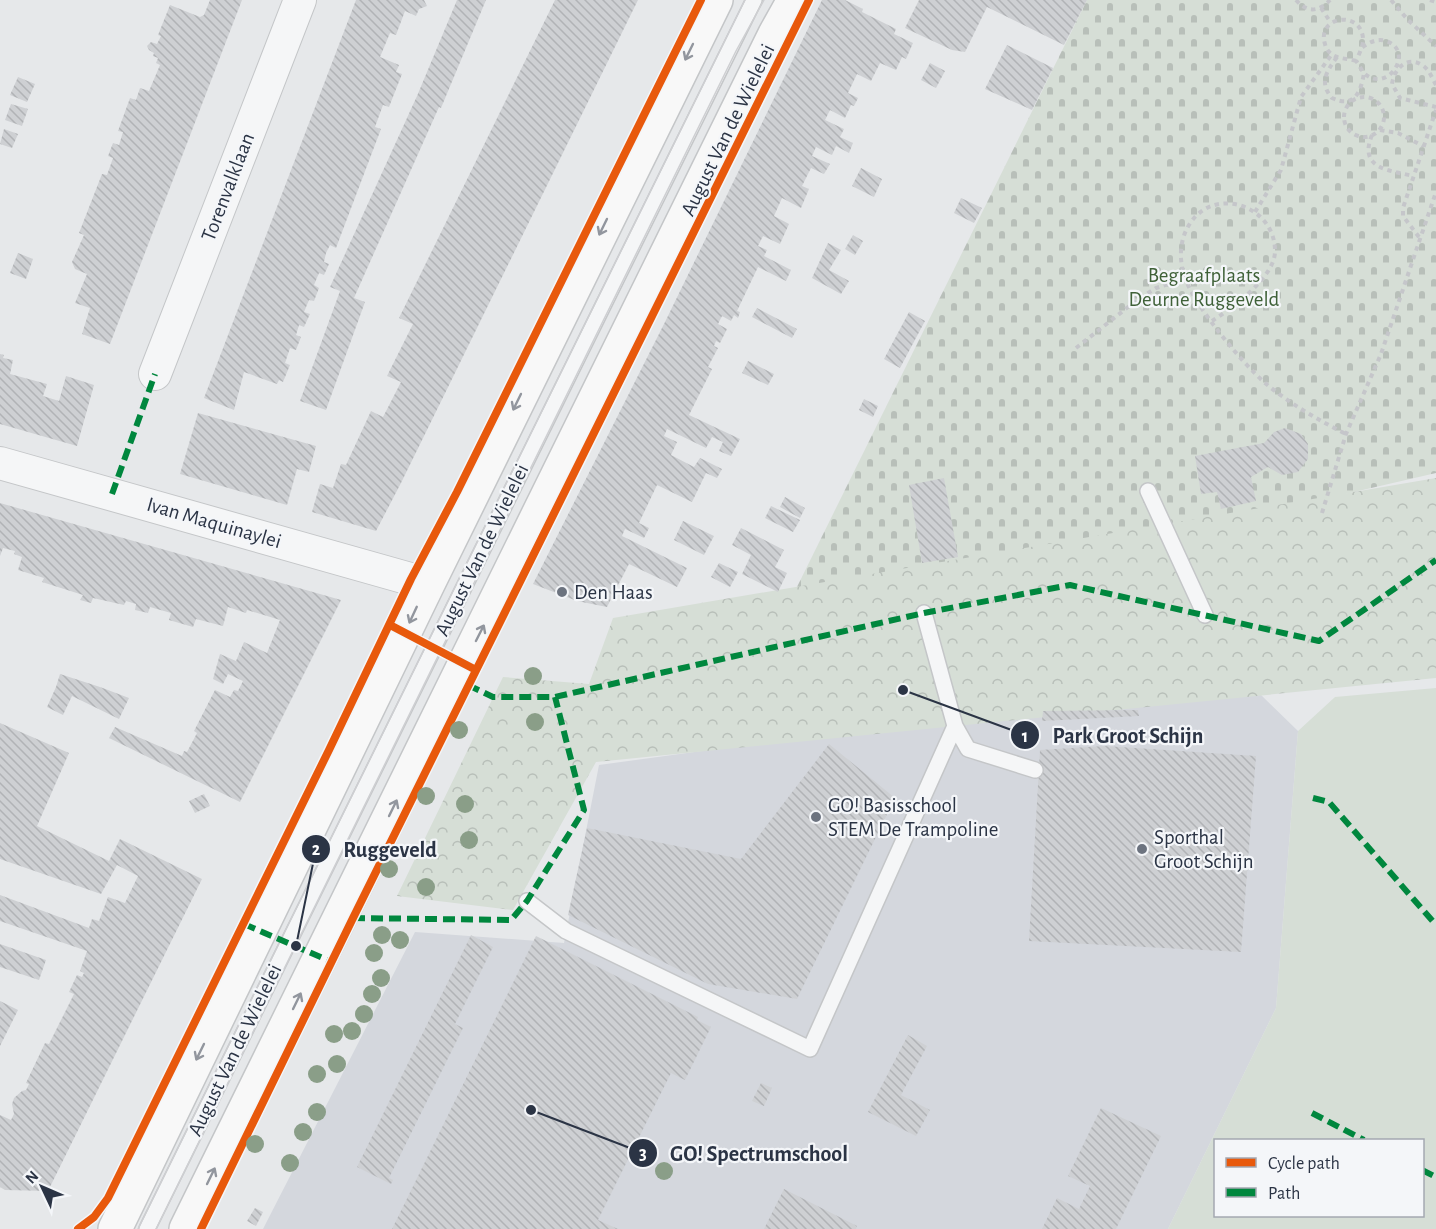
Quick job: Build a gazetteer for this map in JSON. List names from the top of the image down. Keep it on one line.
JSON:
{"streets":{"main road":["August Van de Wielelei"],"street":["Torenvalklaan","Ivan Maquinaylei"]},"crossings":[["August Van de Wielelei","Ivan Maquinaylei"]],"parks":["Begraafplaats Deurne Ruggeveld"],"places":["Den Haas","Park Groot Schijn","GO! Basisschool STEM De Trampoline","Sporthal Groot Schijn","Ruggeveld","GO! Spectrumschool"],"legend":["Cycle path","Path"],"north":"top left"}
